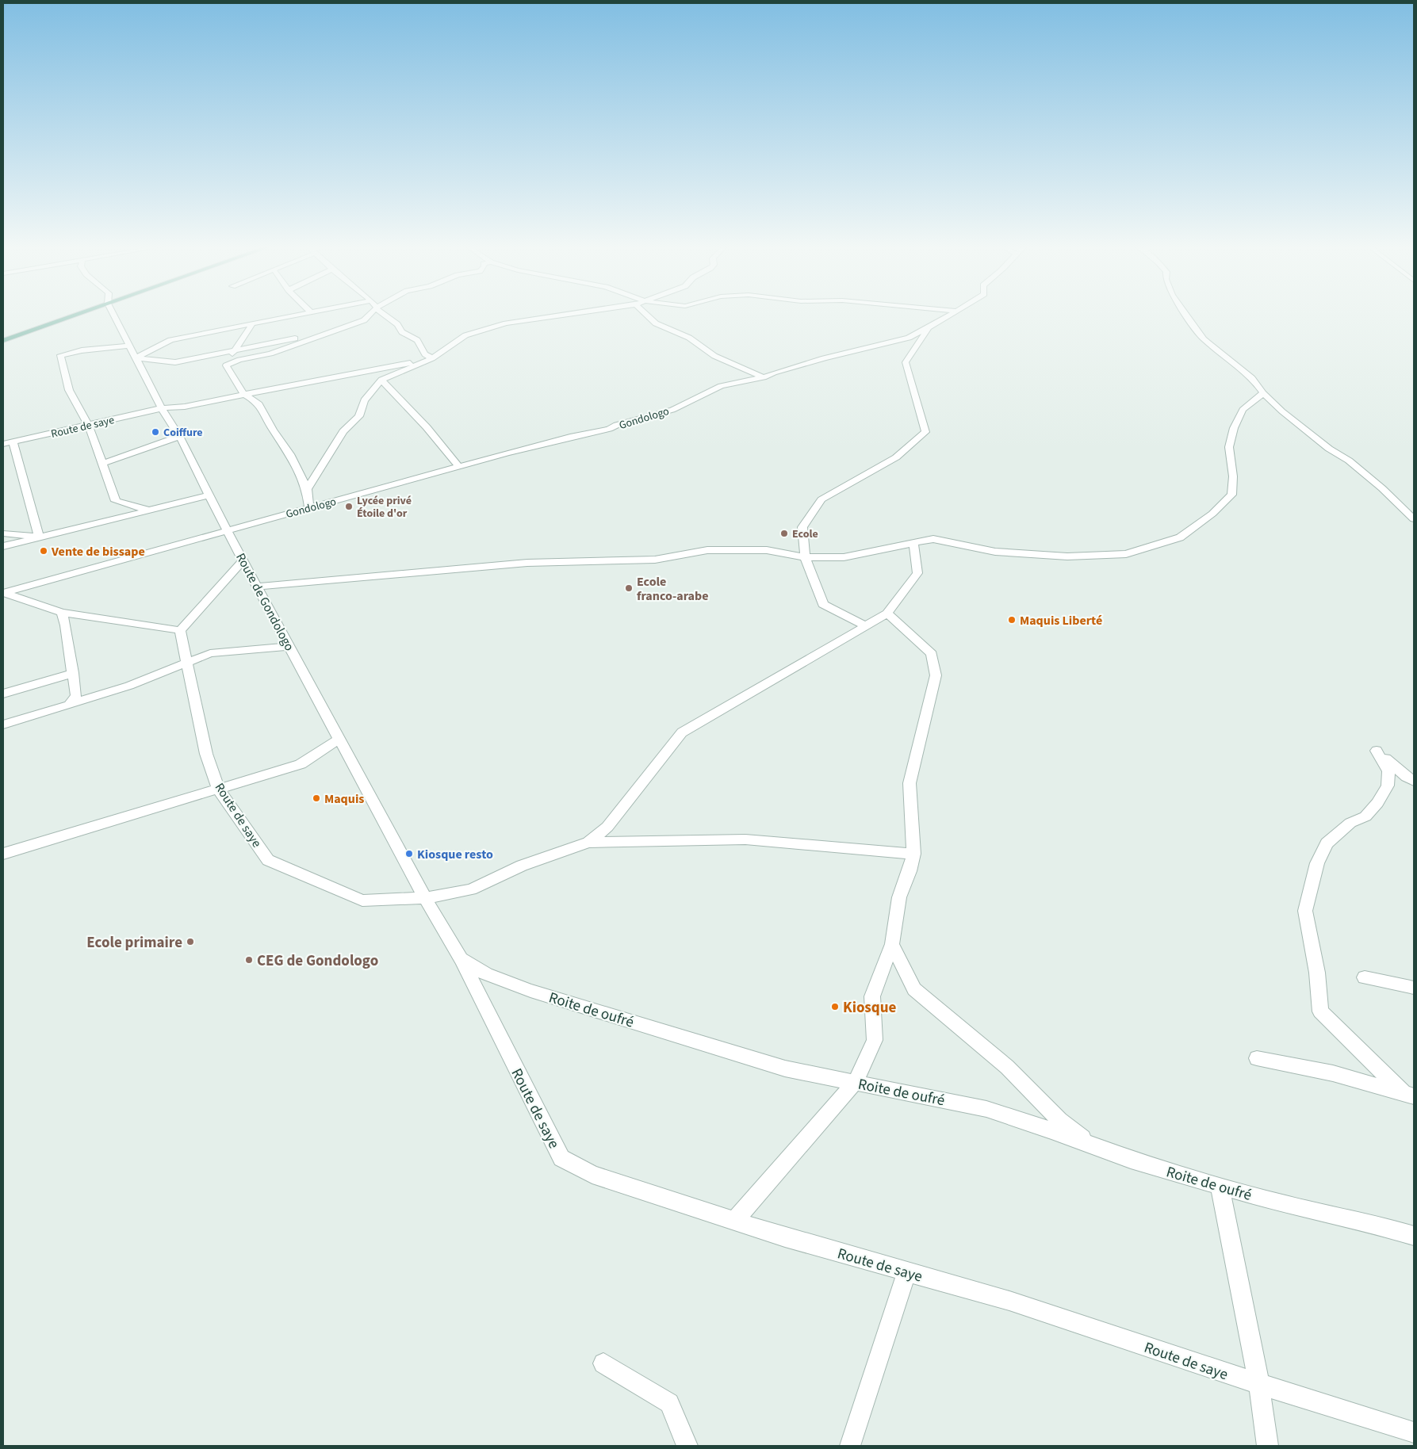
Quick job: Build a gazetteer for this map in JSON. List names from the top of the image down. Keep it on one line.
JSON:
{"streets":{"street":["Gondologo","Route de saye","Route de Gondologo","Roite de oufré"]},"crossings":[["Gondologo","Route de Gondologo"],["Route de saye","Route de Gondologo"],["Route de saye","Roite de oufré"],["Route de Gondologo","Roite de oufré"]],"places":["Coiffure","Lycée privé Étoile d'or","Ecole","Vente de bissape","Ecole franco-arabe","Maquis Liberté","Maquis","Kiosque resto","Ecole primaire","CEG de Gondologo","Kiosque"]}
